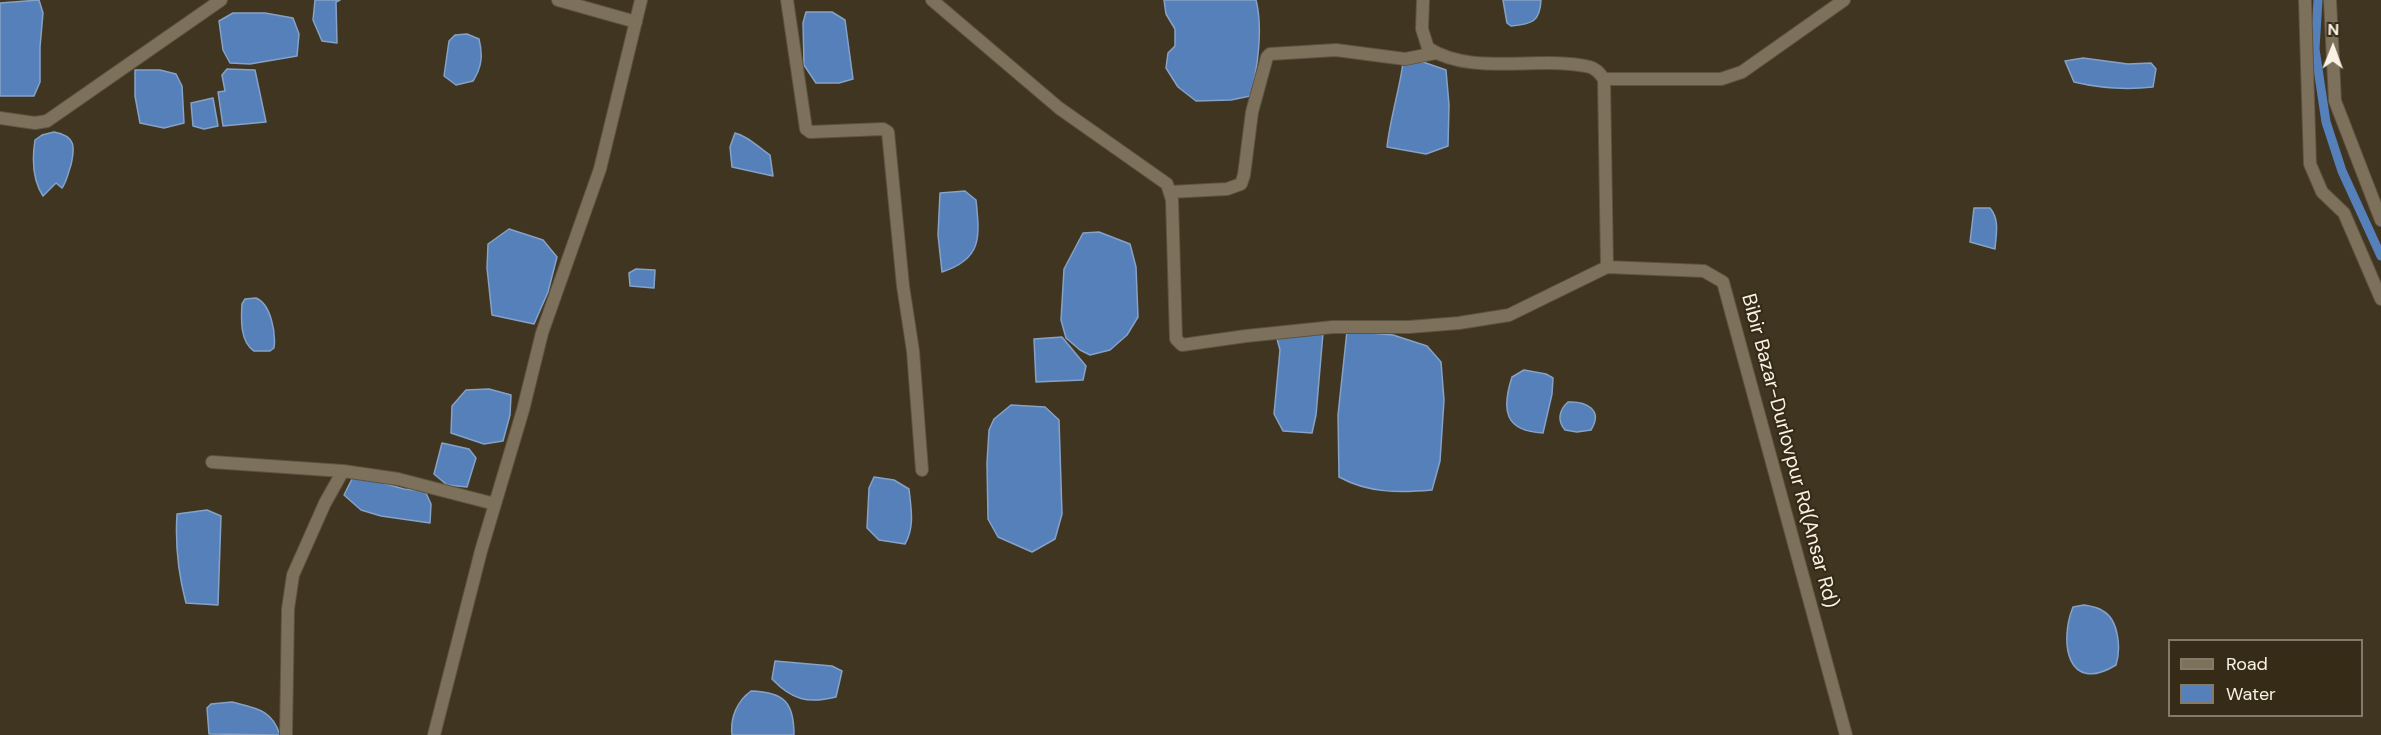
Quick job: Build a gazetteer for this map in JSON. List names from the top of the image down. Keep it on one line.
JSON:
{"streets":{"street":["Bibir Bazar-Durlovpur Rd(Ansar Rd)"]},"legend":["Road","Water"],"north":"top"}
